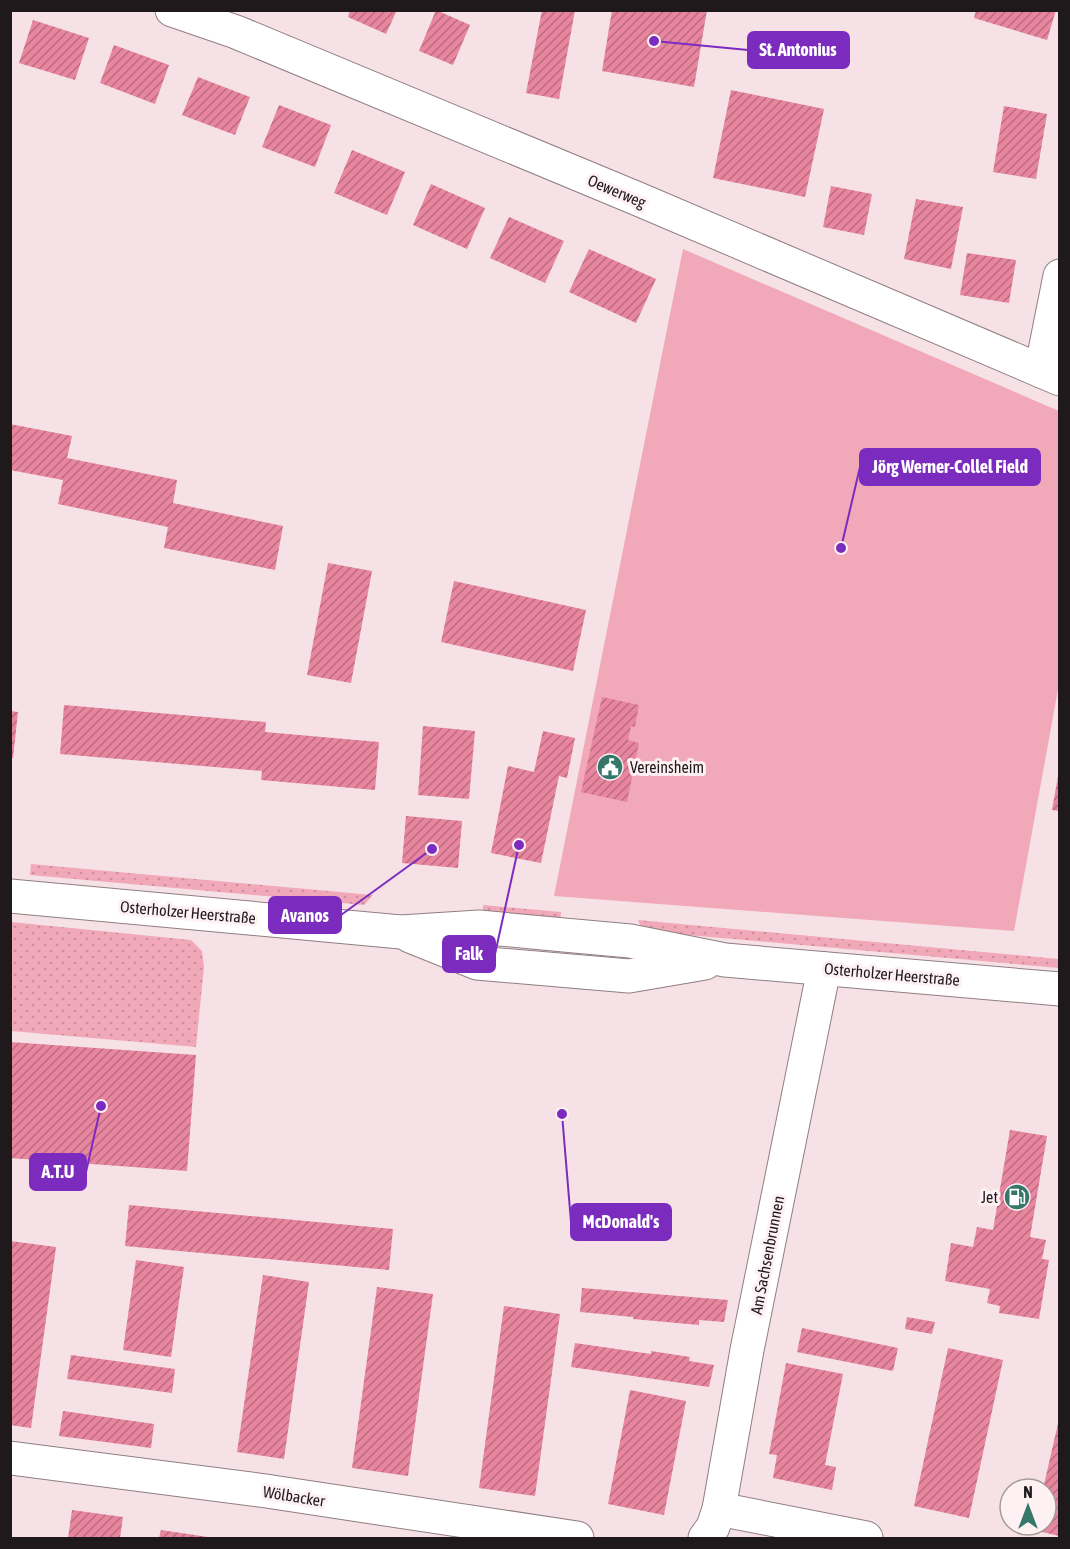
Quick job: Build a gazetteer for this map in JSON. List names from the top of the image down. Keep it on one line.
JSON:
{"streets":{"street":["Oewerweg","Osterholzer Heerstraße","Am Sachsenbrunnen","Wölbacker"]},"crossings":[["Osterholzer Heerstraße","Am Sachsenbrunnen"]],"places":{"other":["St. Antonius","Jörg Werner-Collel Field","Falk","Avanos","A.T.U","McDonald's"],"public building":["Vereinsheim"],"fuel station":["Jet"]},"north":"top"}
